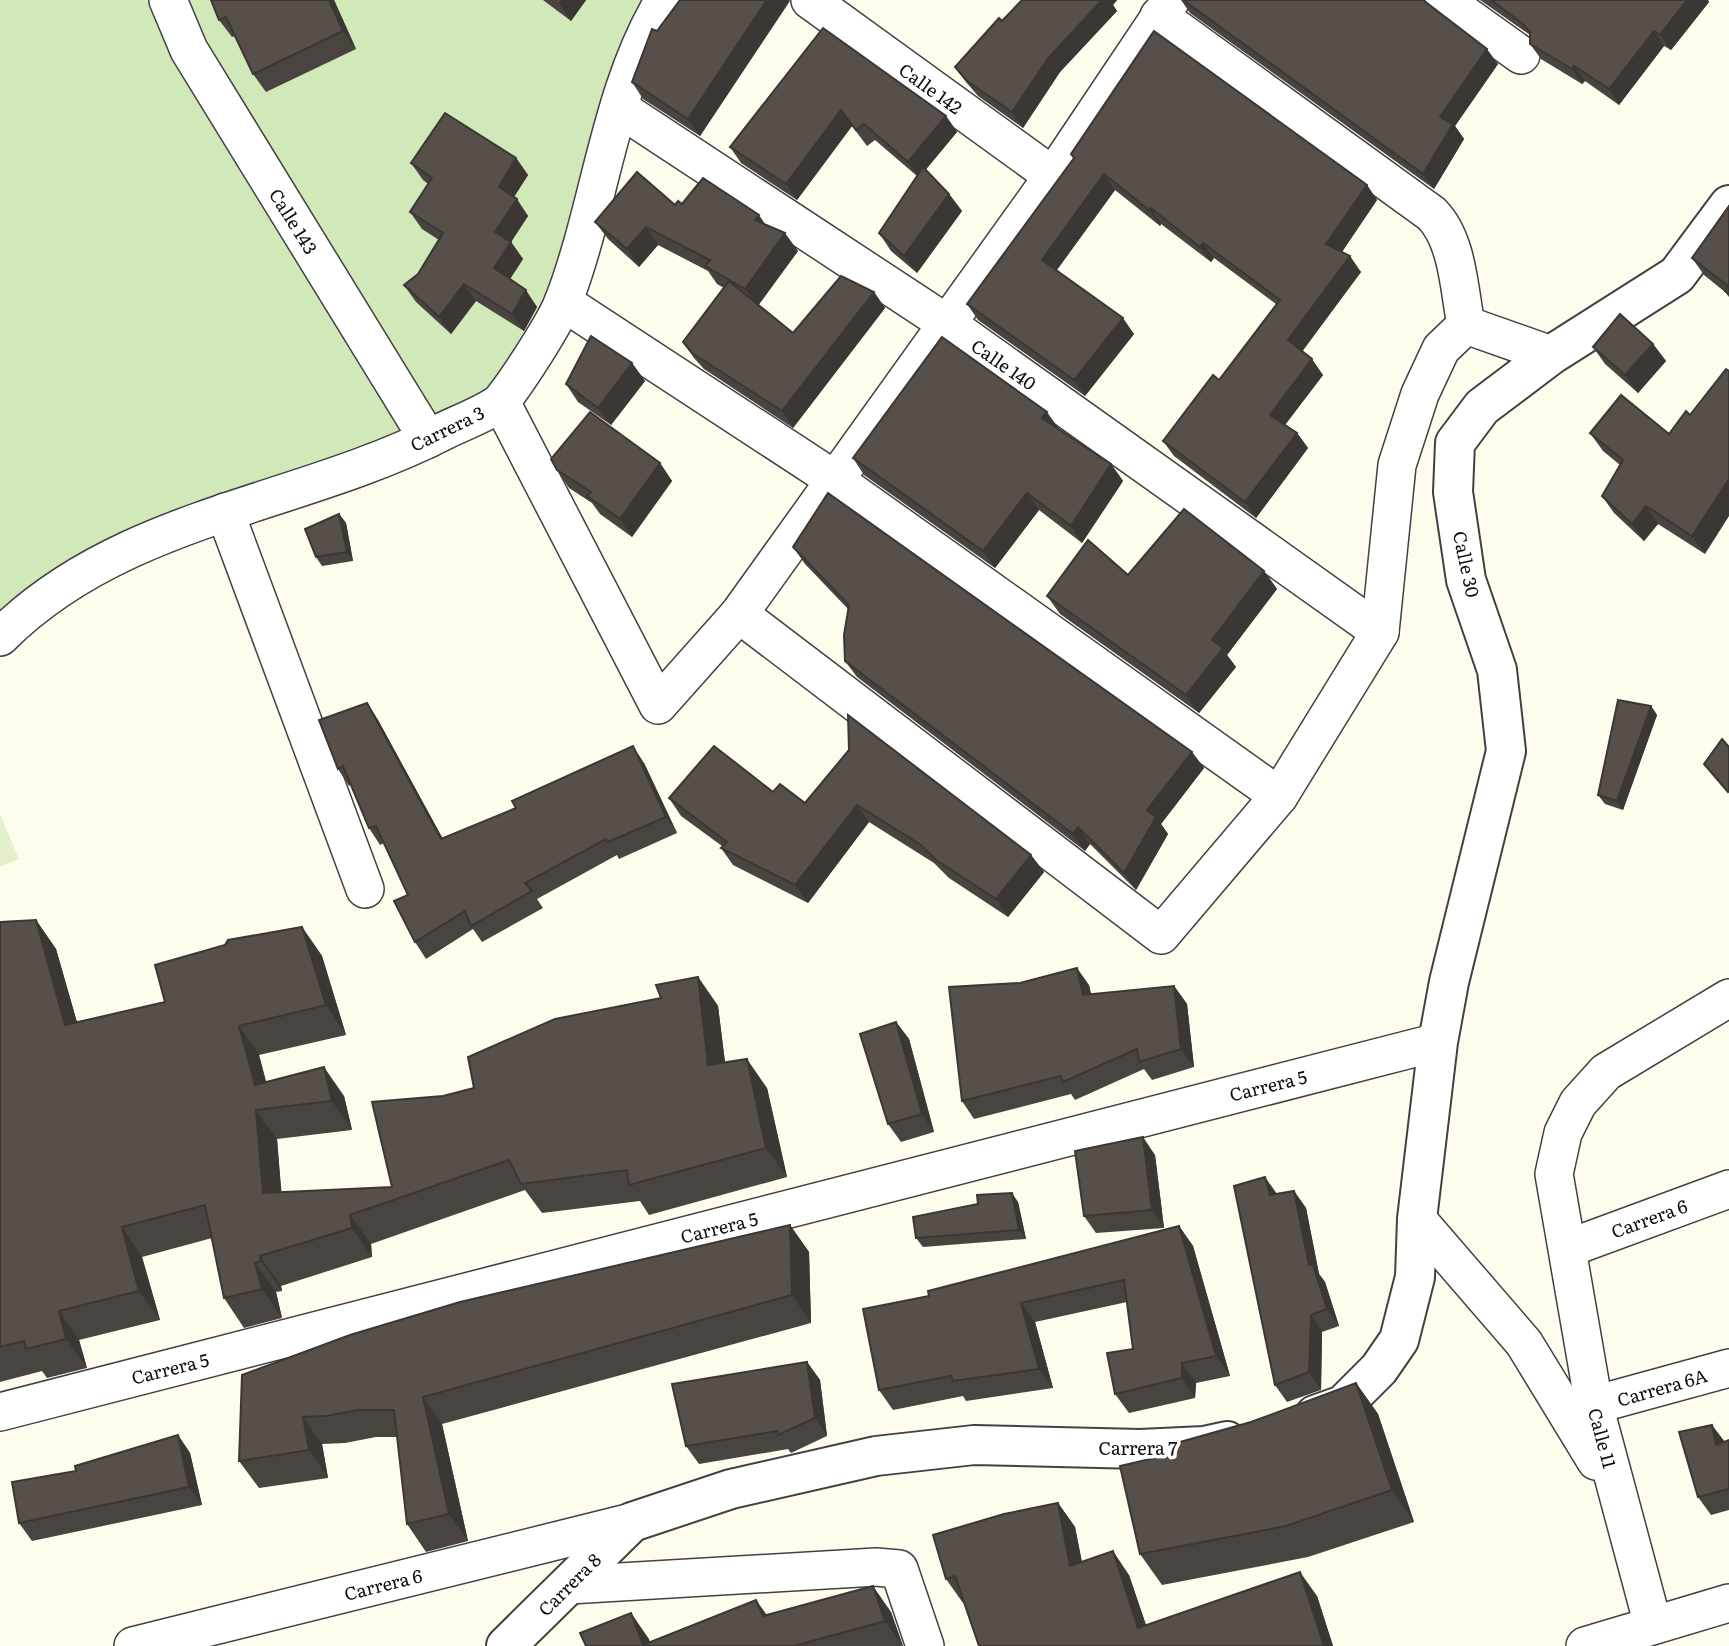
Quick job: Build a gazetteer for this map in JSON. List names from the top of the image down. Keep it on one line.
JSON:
{"streets":{"street":["Calle 142","Calle 143","Calle 140","Carrera 3","Calle 30","Carrera 5","Carrera 6","Carrera 6A","Calle 11","Carrera 7","Carrera 8"]},"crossings":[["Calle 143","Carrera 3"],["Calle 140","Carrera 3"],["Calle 30","Carrera 5"],["Calle 30","Carrera 7"],["Carrera 5","Carrera 7"],["Carrera 6","Calle 11"],["Carrera 6","Carrera 7"],["Carrera 6","Carrera 8"],["Carrera 6A","Calle 11"],["Carrera 7","Carrera 8"]]}
